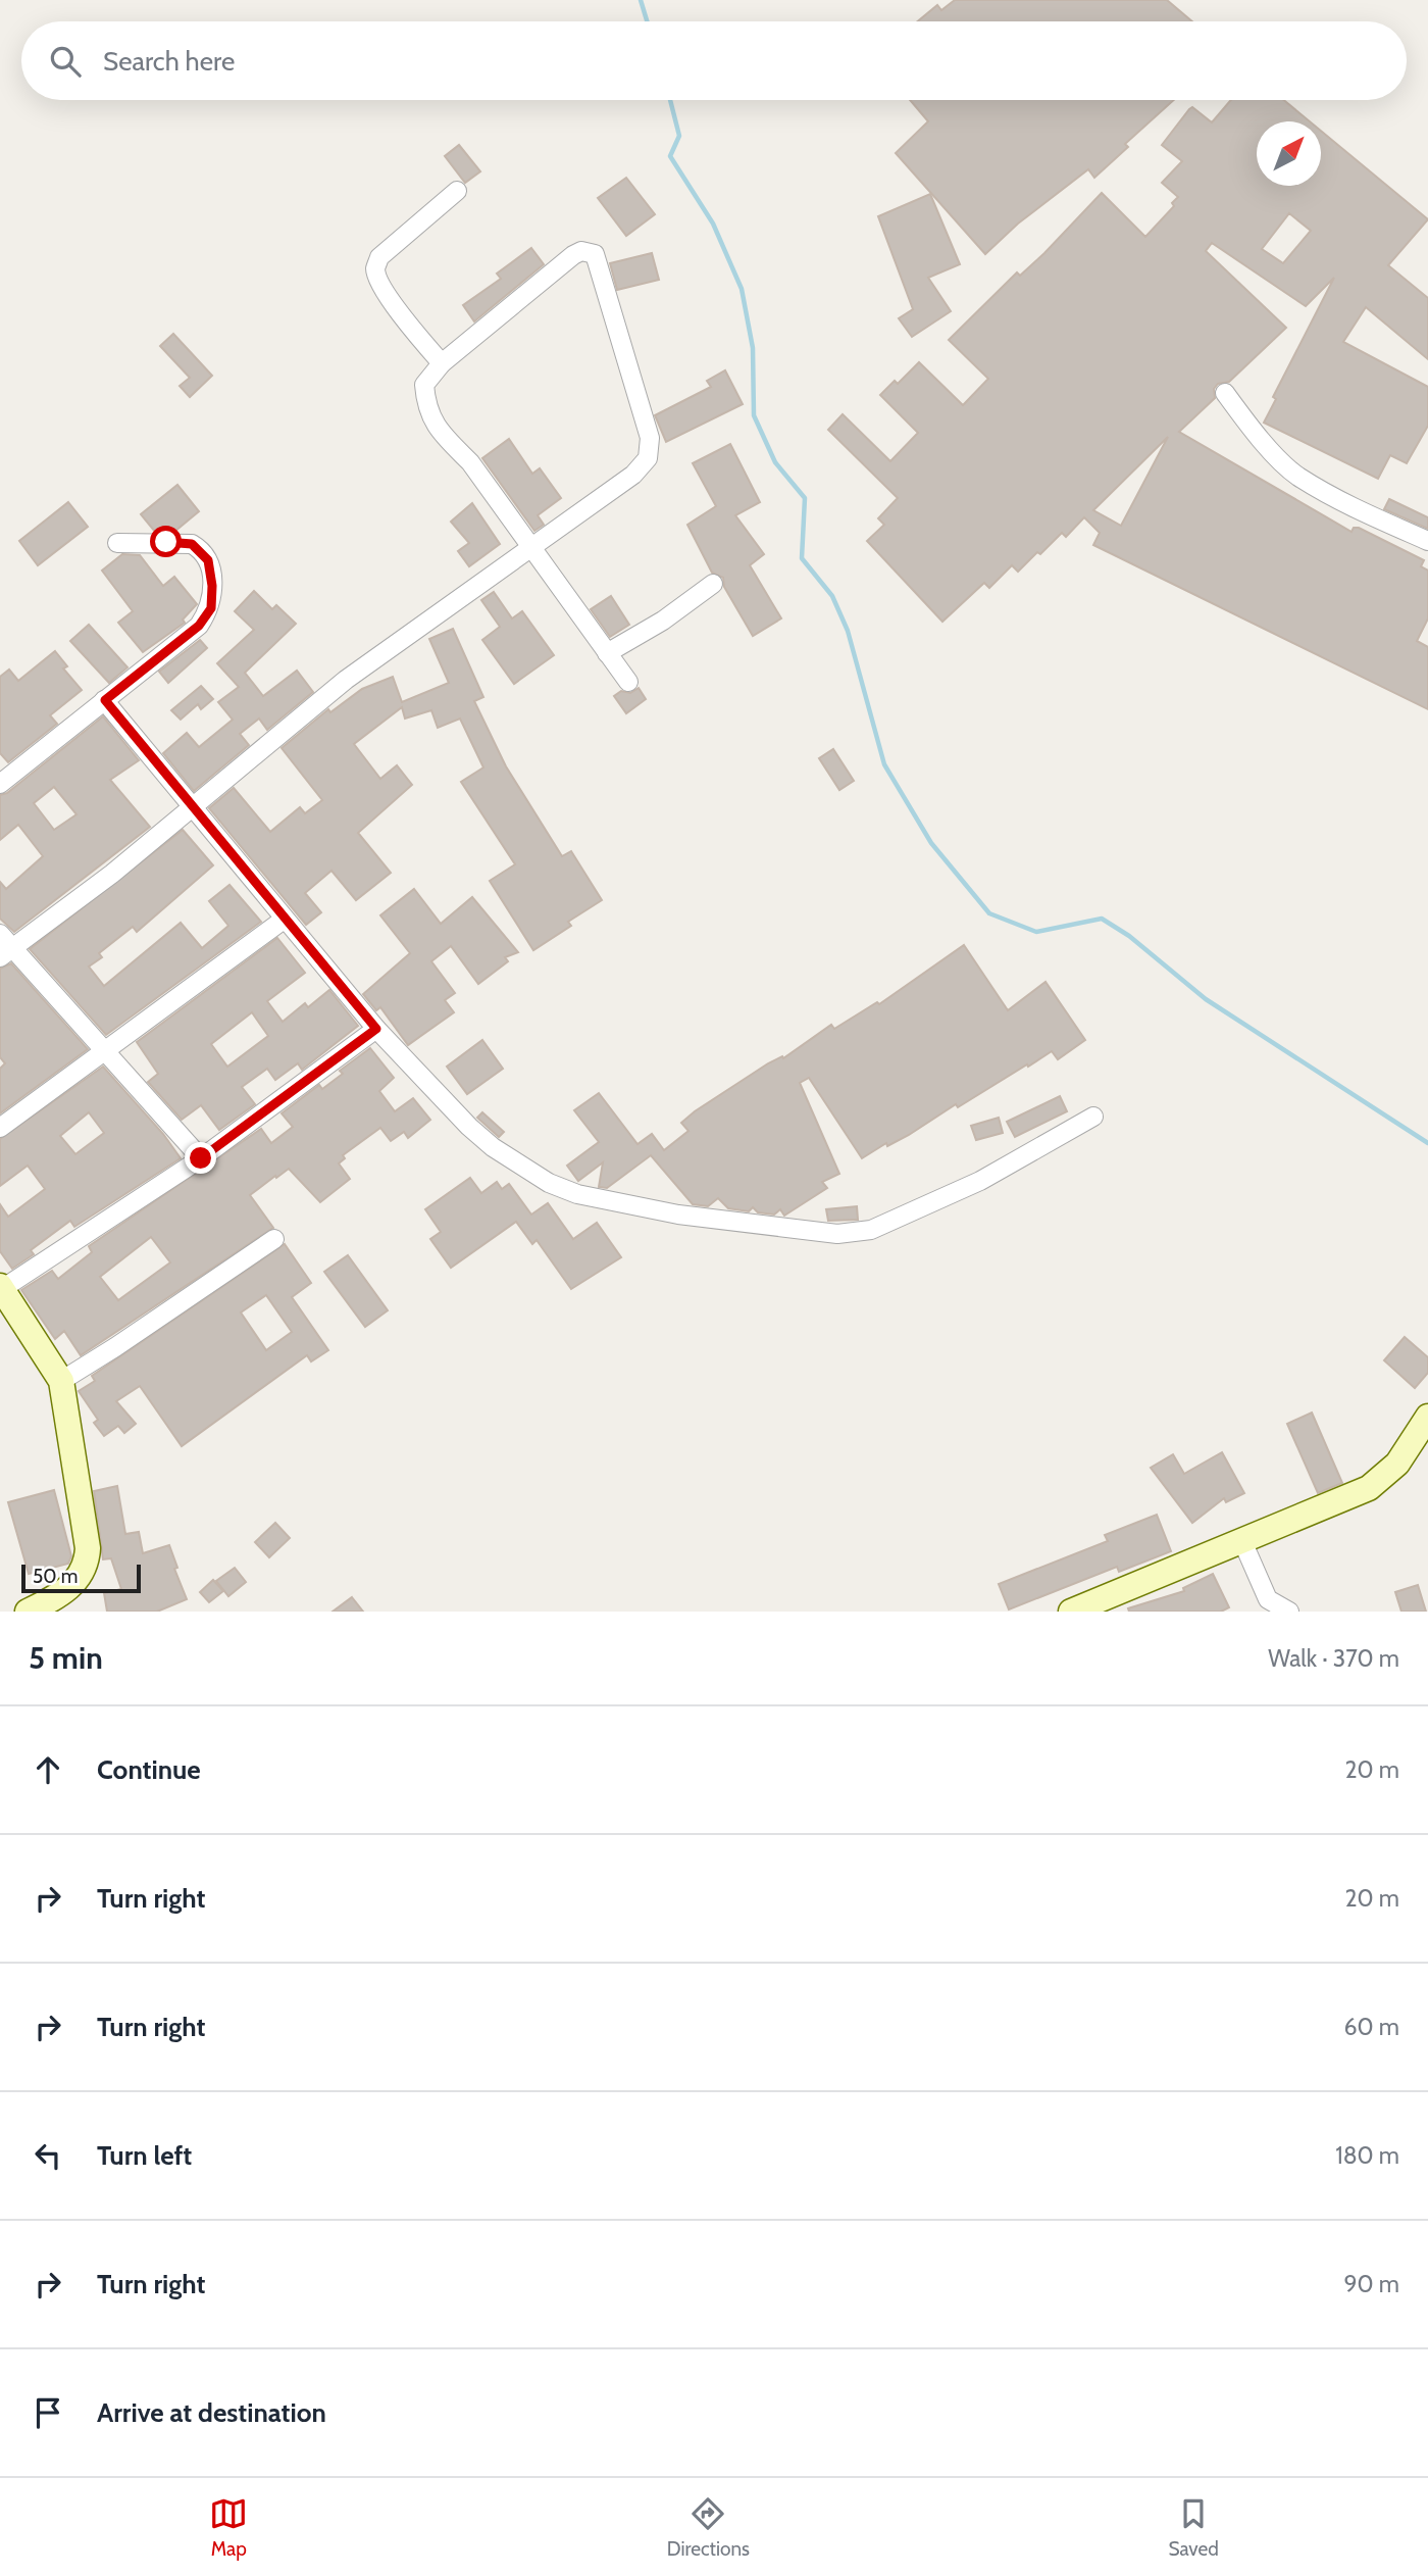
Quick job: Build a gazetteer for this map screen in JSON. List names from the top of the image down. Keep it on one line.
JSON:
{"scale_bar":"50 m","north":"top right","page":{"search":"Search here","scale":"50 m","heading":["5 min","Walk · 370 m"],"list":[["Continue","20 m"],["Turn right","20 m"],["Turn right","60 m"],["Turn left","180 m"],["Turn right","90 m"],"Arrive at destination"],"nav":["Map","Directions","Saved"]}}
